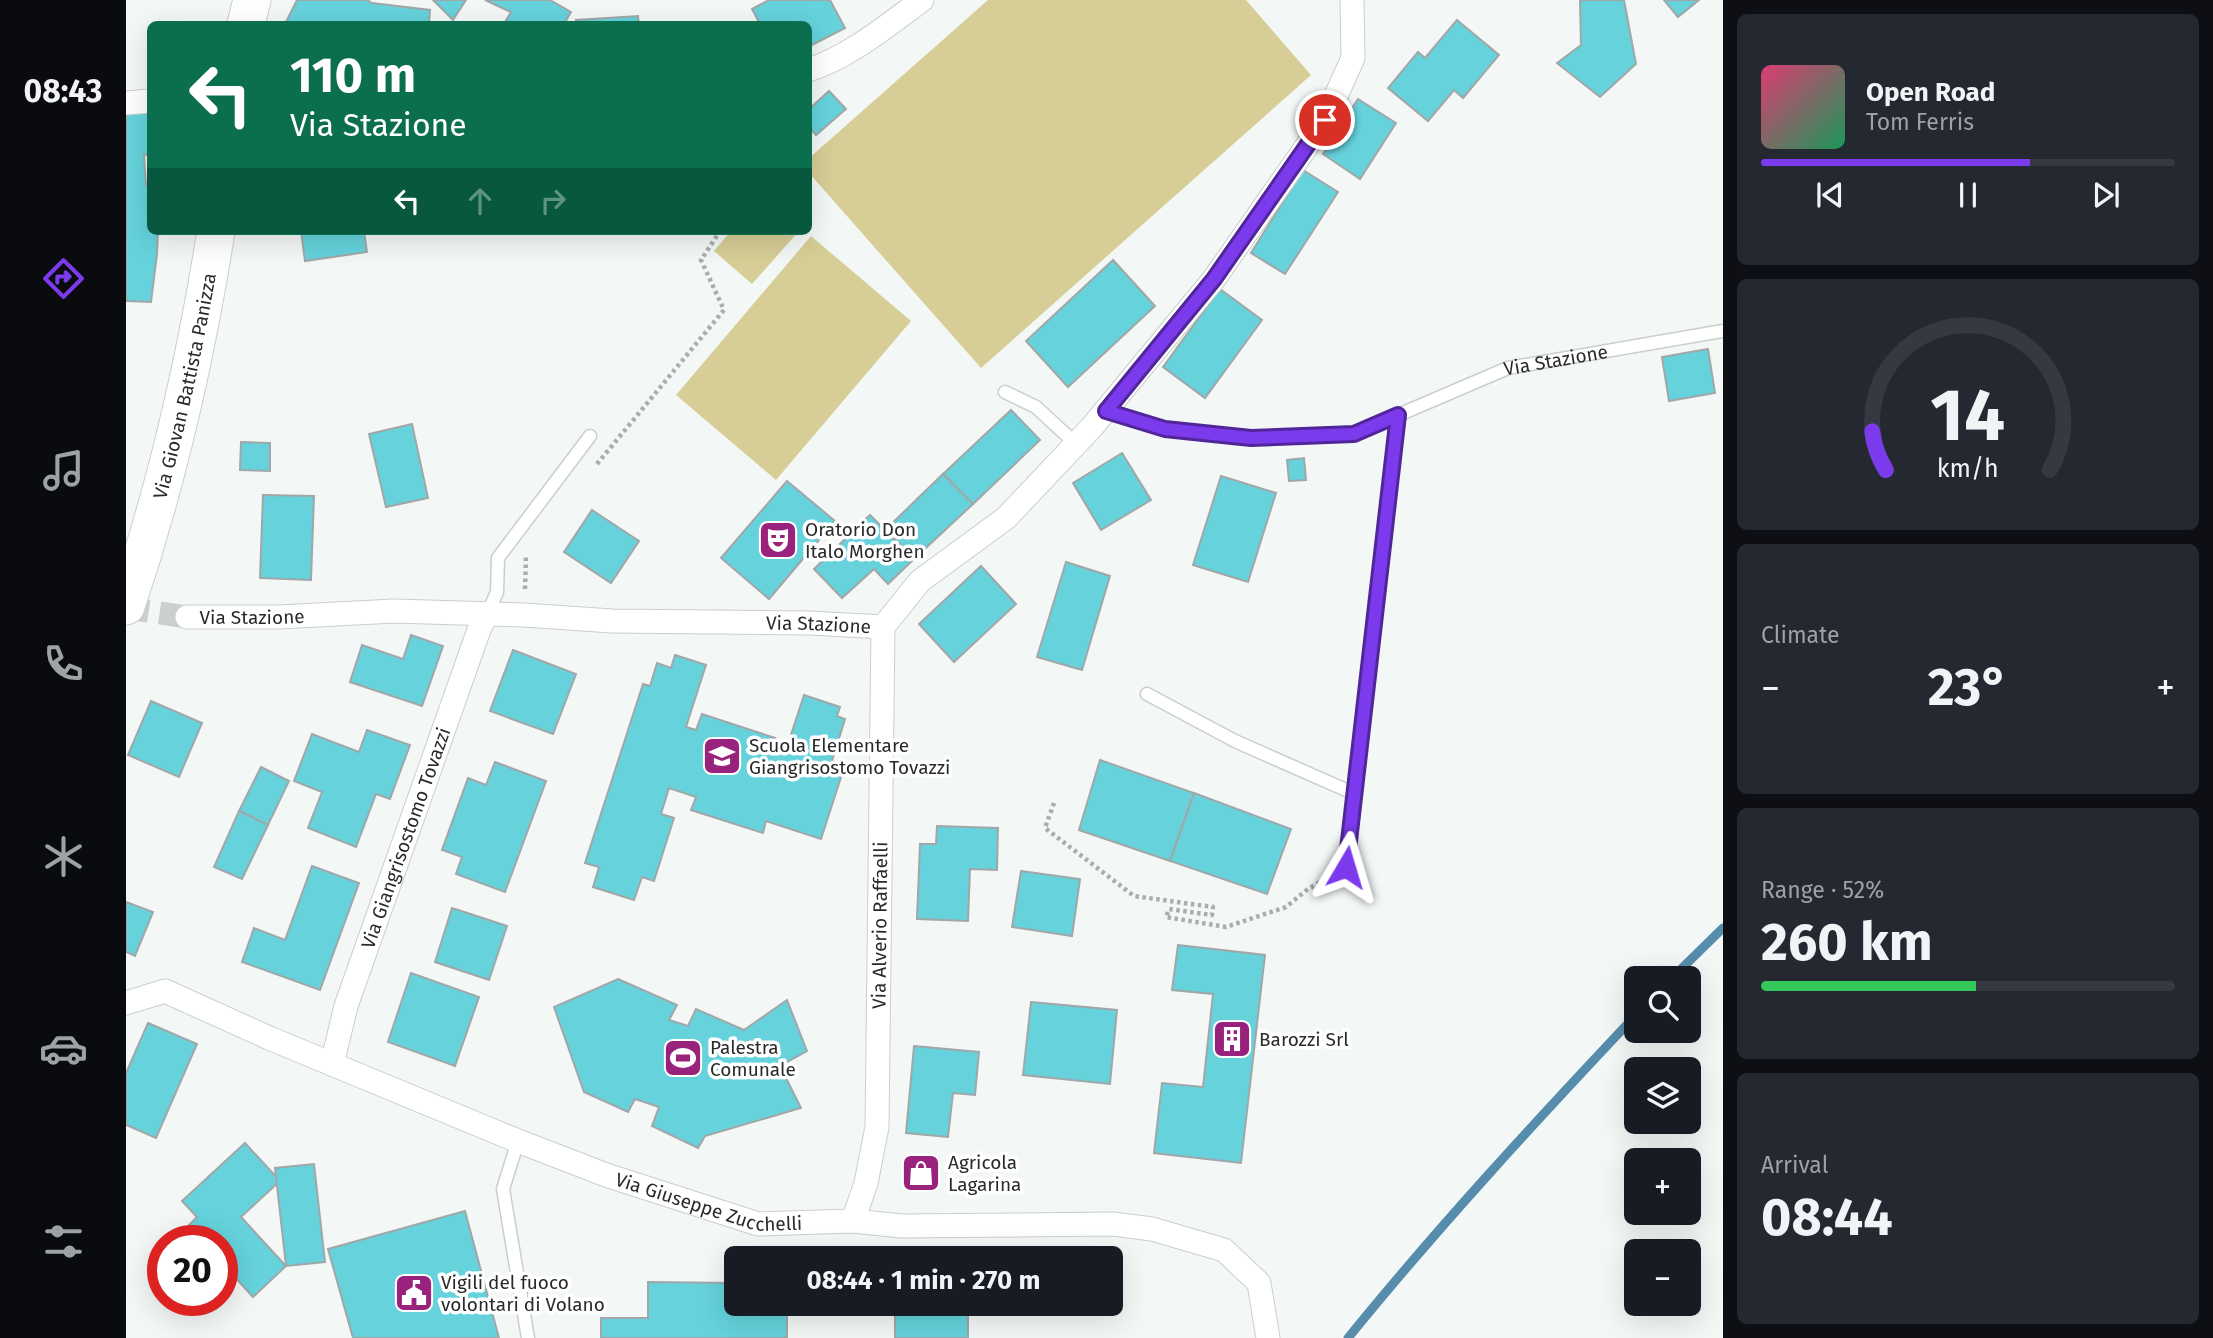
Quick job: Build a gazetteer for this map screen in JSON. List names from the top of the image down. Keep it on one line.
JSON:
{"streets":{"main road":["Via Giovan Battista Panizza"],"street":["Via Stazione","Via Giangrisostomo Tovazzi","Via Alverio Raffaelli","Via Giuseppe Zucchelli"]},"crossings":[["Via Stazione","Via Giangrisostomo Tovazzi"],["Via Stazione","Via Alverio Raffaelli"],["Via Giangrisostomo Tovazzi","Via Giuseppe Zucchelli"],["Via Alverio Raffaelli","Via Giuseppe Zucchelli"]],"places":{"theatre":["Oratorio Don Italo Morghen"],"school or university":["Scuola Elementare Giangrisostomo Tovazzi"],"building":["Barozzi Srl"],"sports":["Palestra Comunale"],"shop":["Agricola Lagarina"],"public building":["Vigili del fuoco volontari di Volano"]},"page":{"tabs":"08:43","turn":["110 m","Via Stazione"],"song":["Open Road","Tom Ferris"],"tile":["Climate",["Range · 52%","260 km"],["Arrival","08:44"]],"heat":["−","23°","+"],"map_buttons":["+","−"],"limit":"20","trip":"08:44 · 1 min · 270 m","gauge":["14","km/h"]}}
